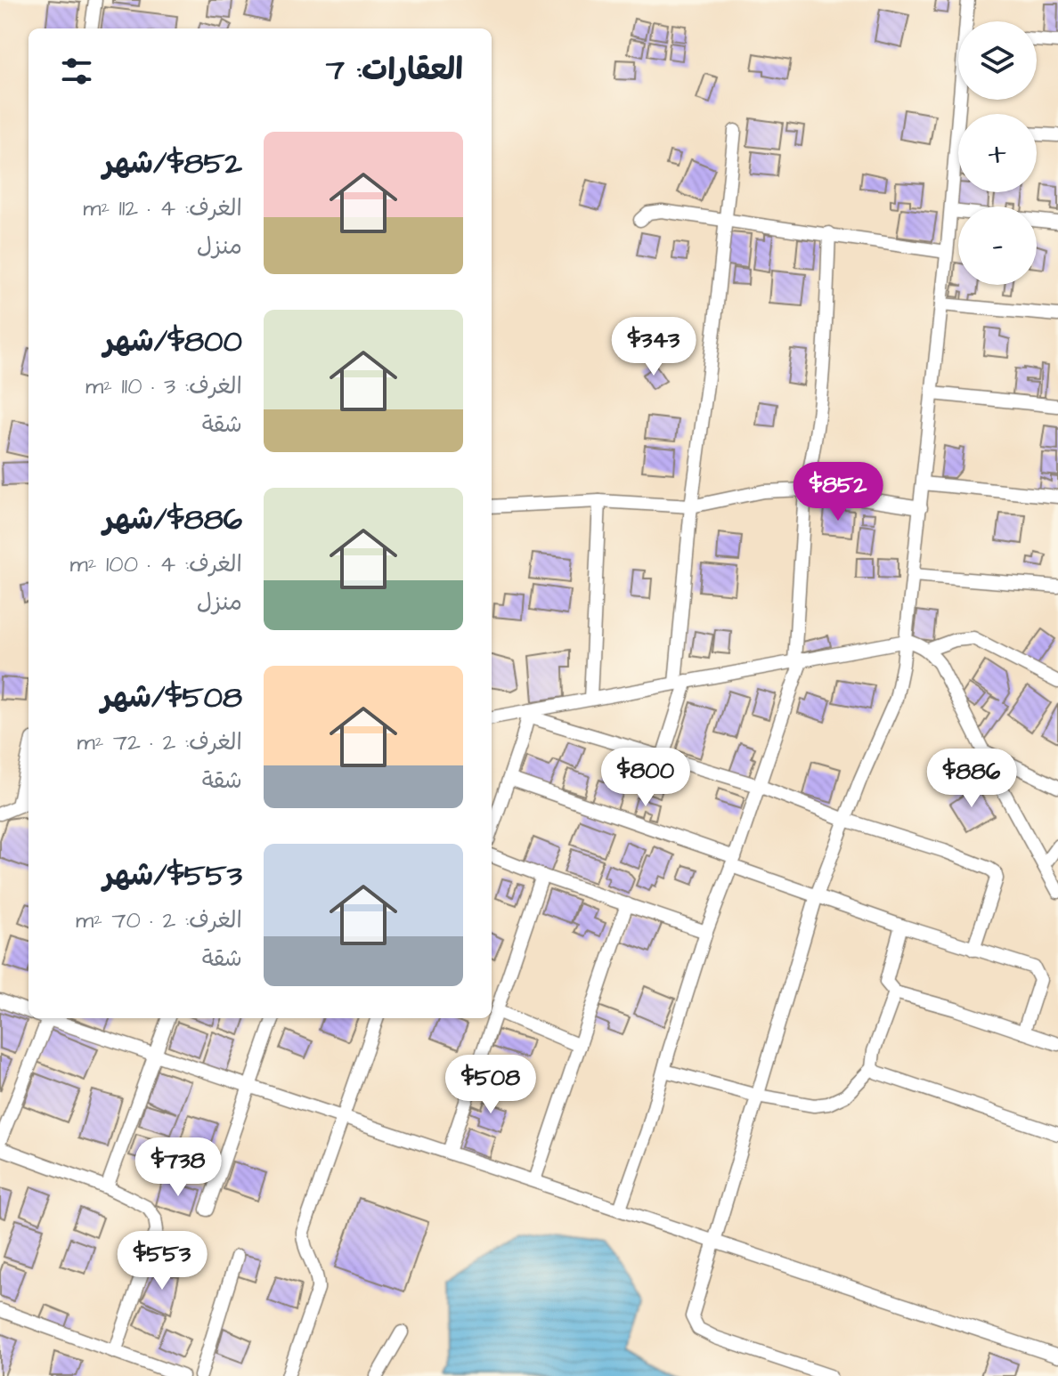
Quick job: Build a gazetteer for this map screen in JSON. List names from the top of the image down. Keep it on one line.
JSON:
{"page":{"map_buttons":["+","−"],"heading":"العقارات: 7","list":[{"name":"$852/شهر","note":"الغرف: 4 · 112 m² · منزل"},{"name":"$800/شهر","note":"الغرف: 3 · 110 m² · شقة"},{"name":"$886/شهر","note":"الغرف: 4 · 100 m² · منزل"},{"name":"$508/شهر","note":"الغرف: 2 · 72 m² · شقة"},{"name":"$553/شهر","note":"الغرف: 2 · 70 m² · شقة"}],"price":["$343","$852","$800","$886","$508","$738","$553"]}}
